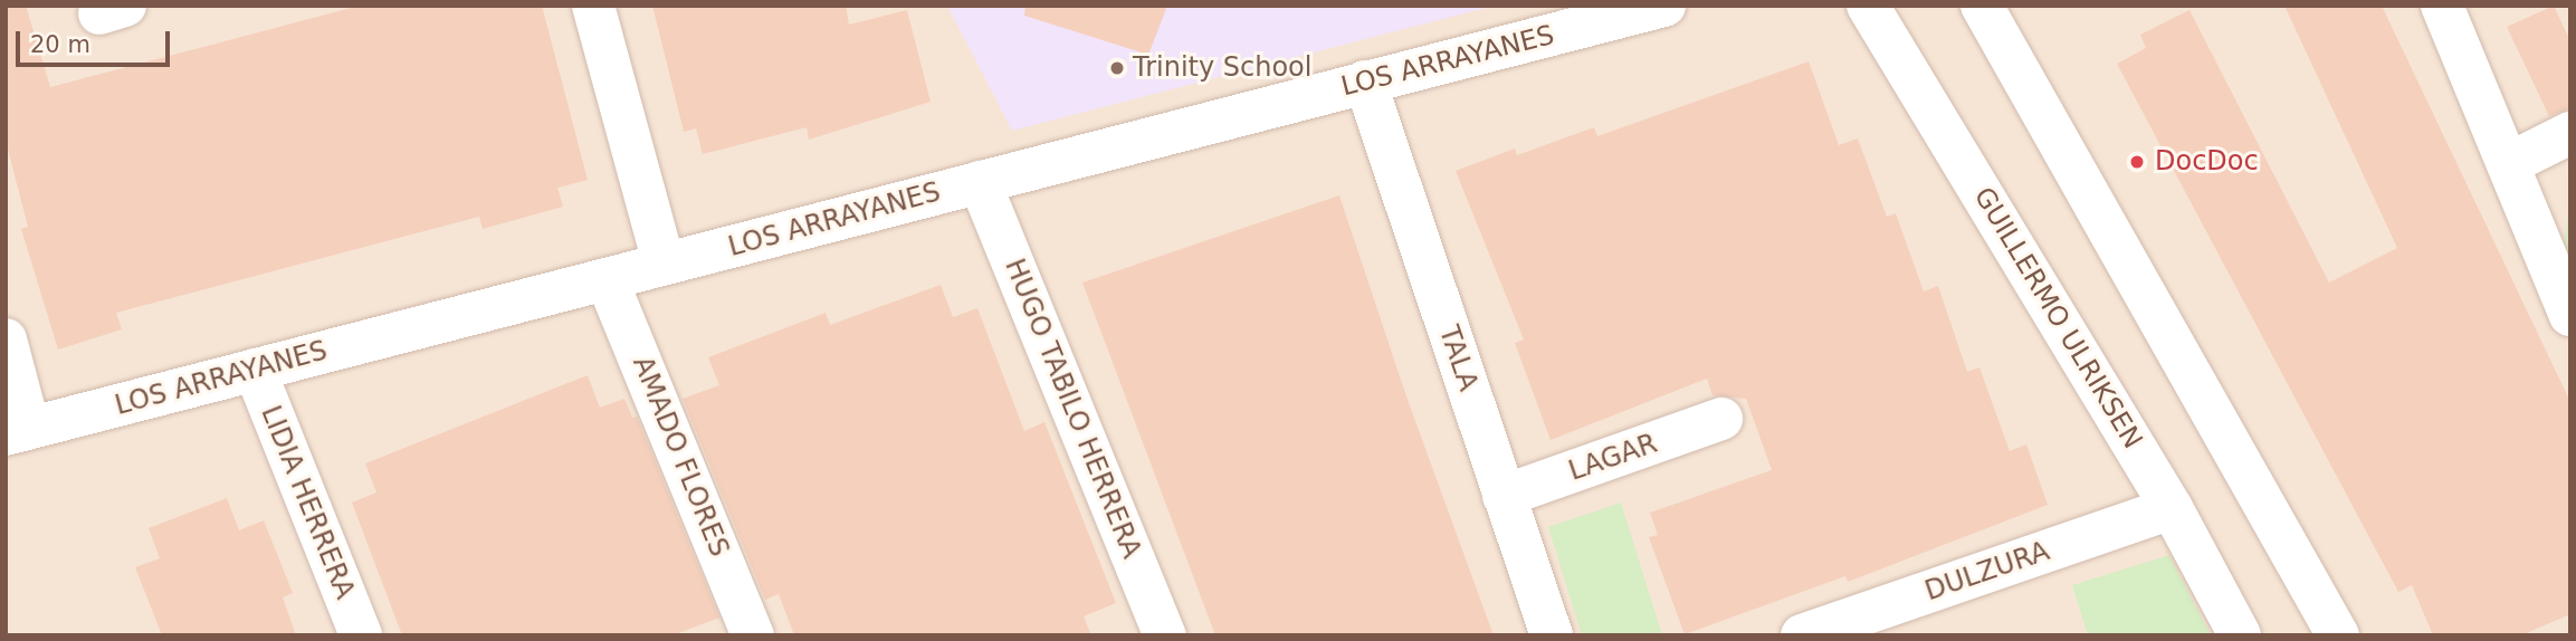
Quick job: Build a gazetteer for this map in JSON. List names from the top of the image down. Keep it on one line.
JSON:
{"streets":{"street":["LOS ARRAYANES","GUILLERMO ULRIKSEN","TALA","HUGO TABILO HERRERA","AMADO FLORES","LAGAR","LIDIA HERRERA","DULZURA"]},"crossings":[["LOS ARRAYANES","TALA"],["LOS ARRAYANES","HUGO TABILO HERRERA"],["LOS ARRAYANES","AMADO FLORES"],["LOS ARRAYANES","LIDIA HERRERA"],["GUILLERMO ULRIKSEN","DULZURA"],["TALA","LAGAR"]],"places":["Trinity School","DocDoc"],"scale_bar":"20 m"}
